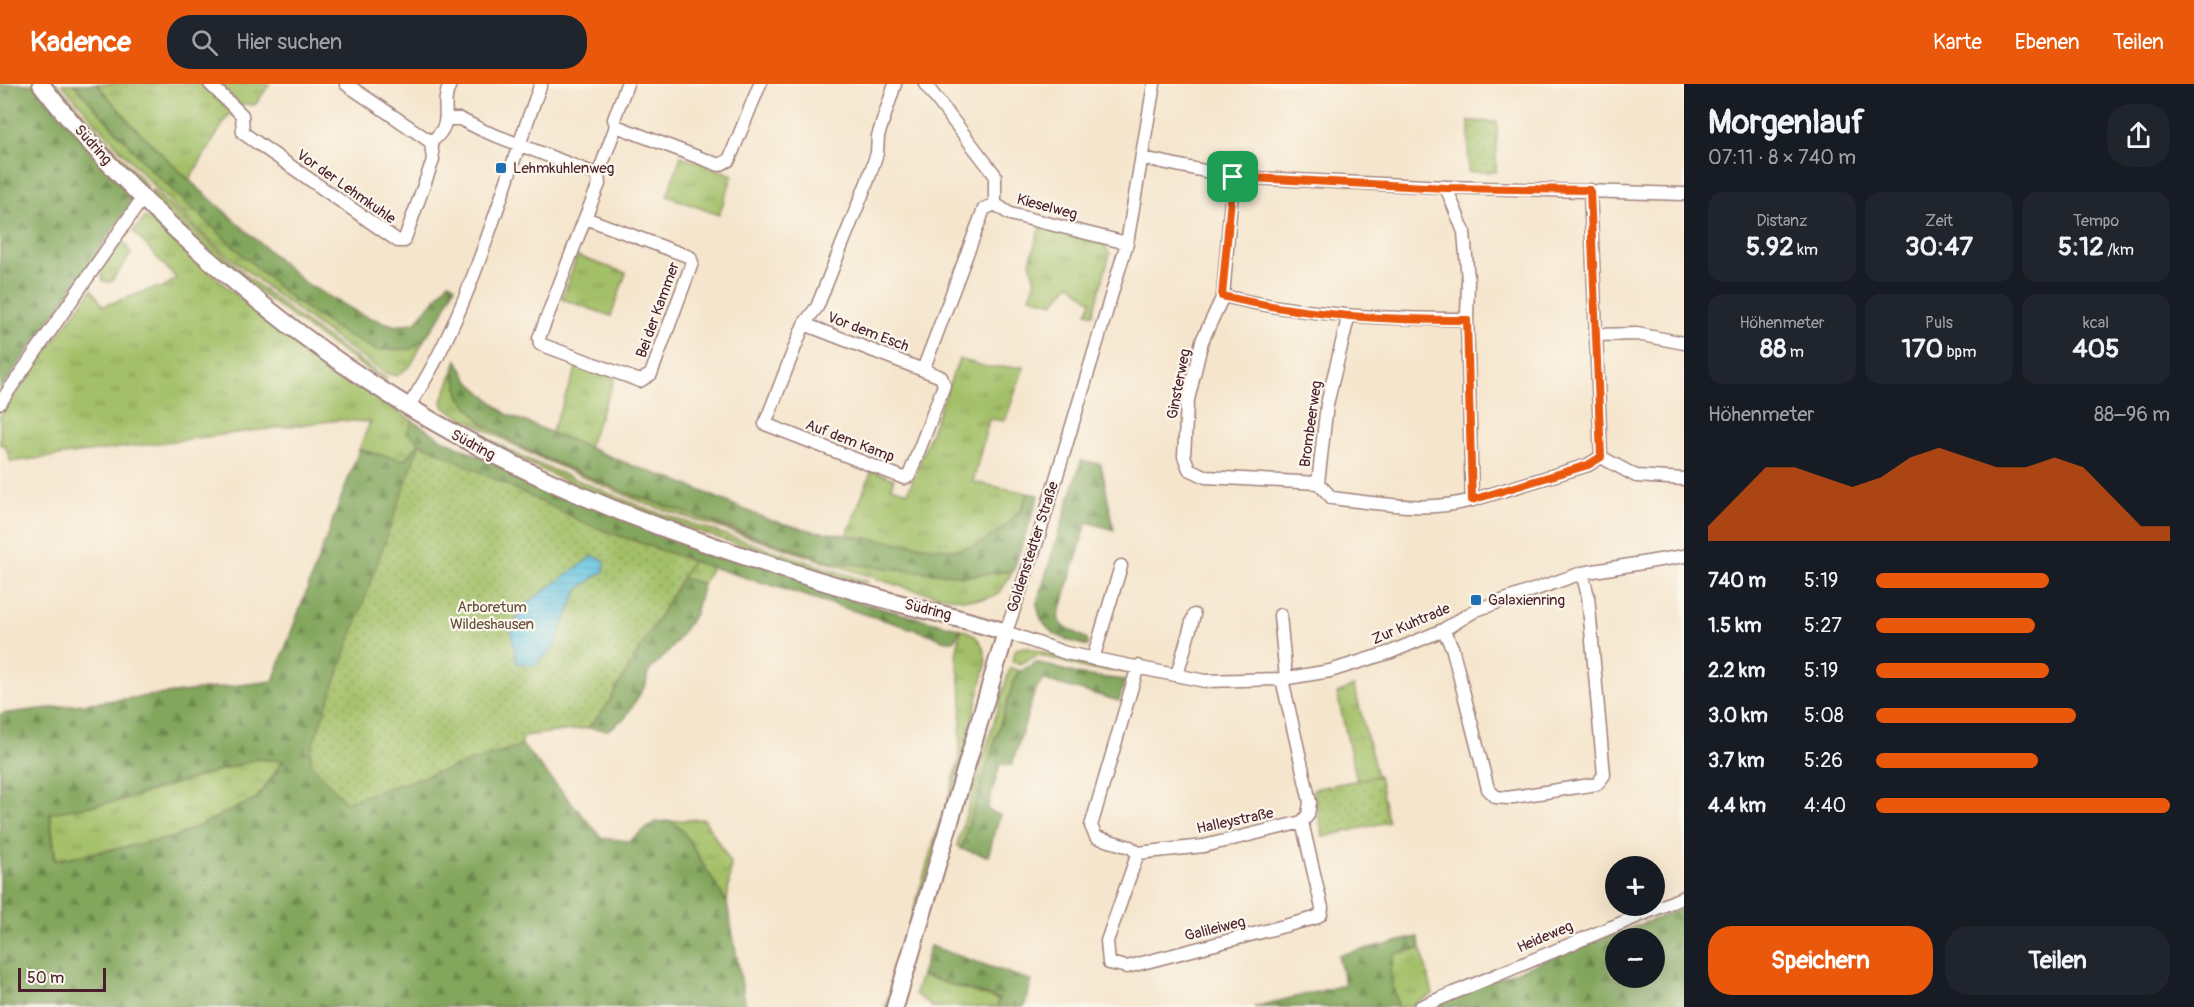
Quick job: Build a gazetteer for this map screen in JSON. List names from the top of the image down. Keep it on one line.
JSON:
{"streets":{"main road":["Südring","Goldenstedter Straße"],"street":["Vor der Lehmkuhle","Kieselweg","Bei der Kammer","Vor dem Esch","Ginsterweg","Brombeerweg","Auf dem Kamp","Zur Kuhtrade","Halleystraße","Galileiweg","Heideweg"]},"crossings":[["Südring","Goldenstedter Straße"],["Südring","Zur Kuhtrade"],["Kieselweg","Vor dem Esch"],["Kieselweg","Goldenstedter Straße"],["Vor dem Esch","Auf dem Kamp"],["Ginsterweg","Brombeerweg"],["Goldenstedter Straße","Zur Kuhtrade"],["Halleystraße","Galileiweg"]],"parks":["Arboretum Wildeshausen"],"places":{"transit":["Lehmkuhlenweg","Galaxienring"]},"scale_bar":"50 m","page":{"header":"Kadence","search":"Hier suchen","nav":["Karte","Ebenen","Teilen"],"heading":["Morgenlauf","07:11 · 8 × 740 m"],"stats":[["Distanz","5.92 km"],["Zeit","30:47"],["Tempo","5:12 /km"],["Höhenmeter","88 m"],["Puls","170 bpm"],["kcal","405"]],"chart":["Höhenmeter","88–96 m"],"list":[{"name":"740 m","note":"5:19"},{"name":"1.5 km","note":"5:27"},{"name":"2.2 km","note":"5:19"},{"name":"3.0 km","note":"5:08"},{"name":"3.7 km","note":"5:26"},{"name":"4.4 km","note":"4:40"}],"map_buttons":["+","−"],"buttons":["Speichern","Teilen"],"scale":"50 m"}}
